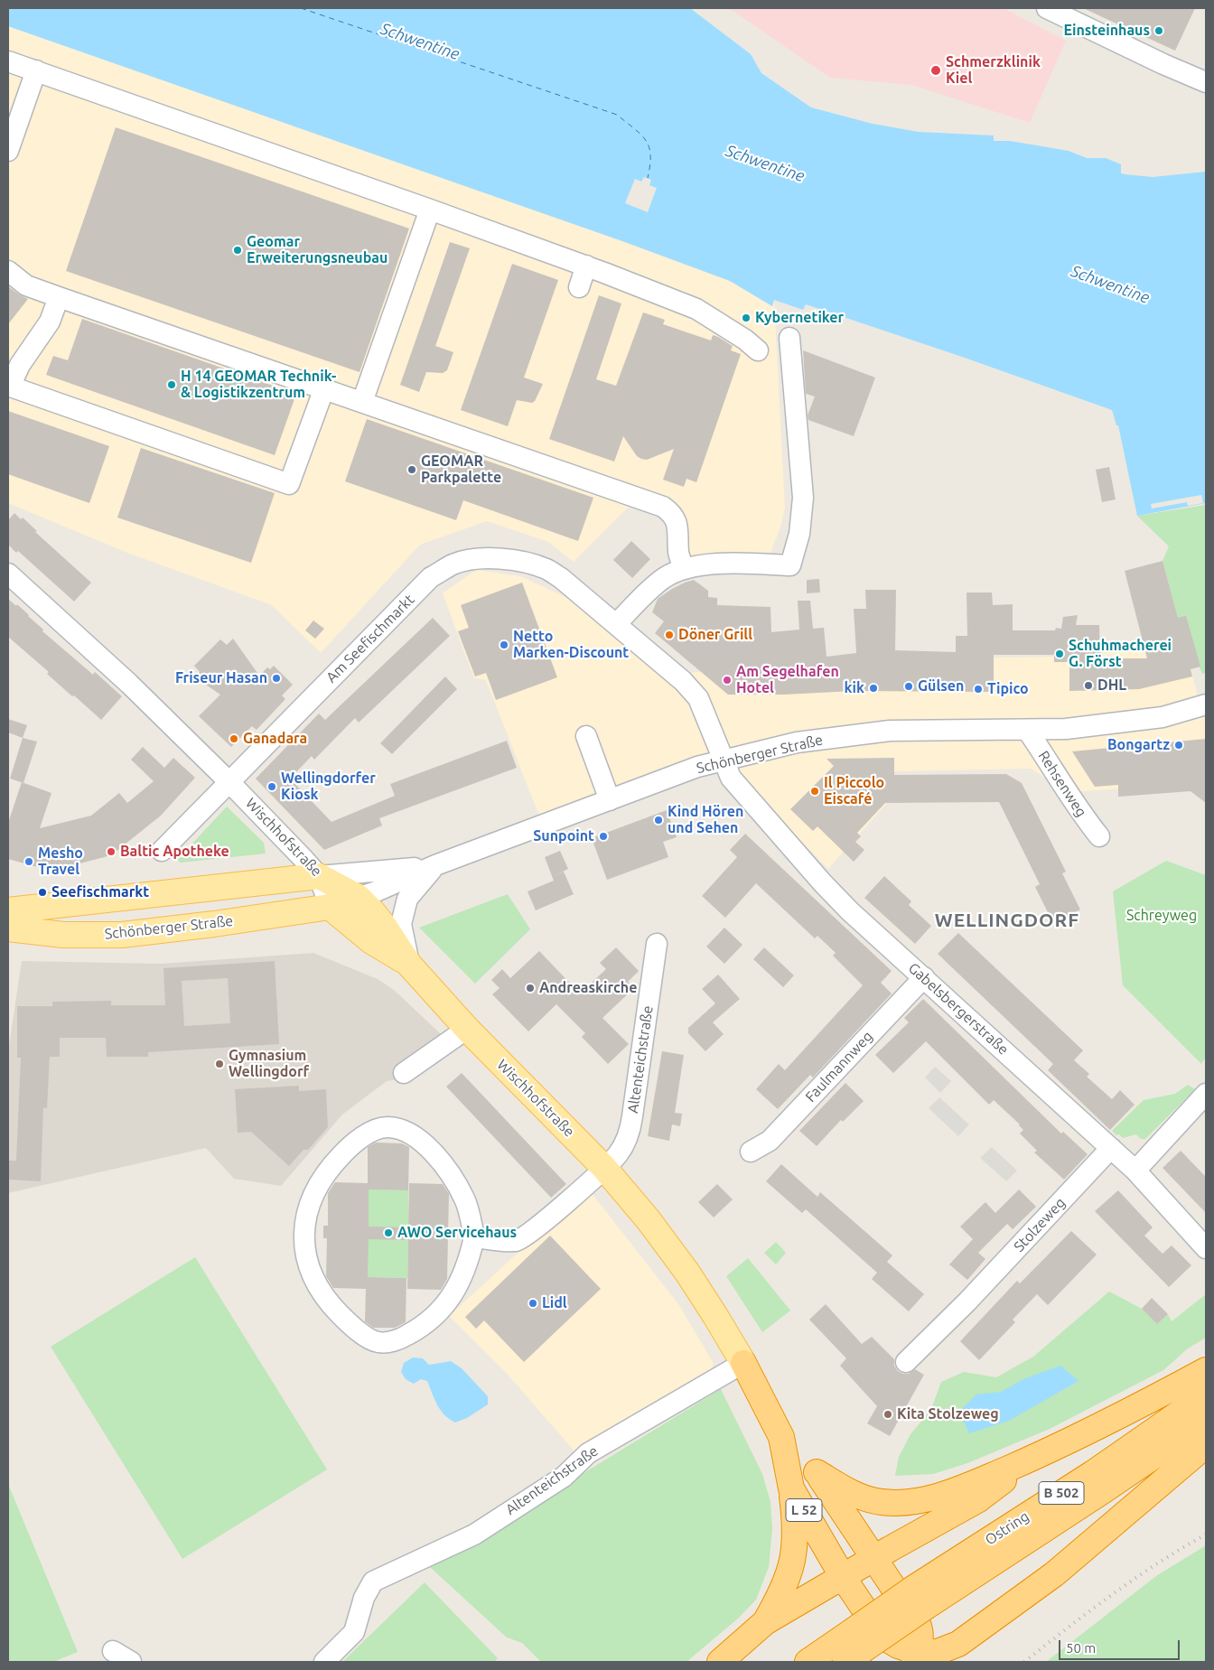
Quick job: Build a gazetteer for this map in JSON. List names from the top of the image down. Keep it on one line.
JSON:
{"streets":{"highway":["B 502","L 52","Ostring"],"main road":["Schönberger Straße","Wischhofstraße"],"street":["Am Seefischmarkt","Rehsenweg","Gabelsbergerstraße","Altenteichstraße","Faulmannweg","Stolzeweg"]},"crossings":[["Am Seefischmarkt","Schönberger Straße"],["Am Seefischmarkt","Wischhofstraße"],["Am Seefischmarkt","Gabelsbergerstraße"],["Schönberger Straße","Rehsenweg"],["Schönberger Straße","Wischhofstraße"],["Schönberger Straße","Gabelsbergerstraße"],["Schönberger Straße","L 52"],["Wischhofstraße","Altenteichstraße"],["Wischhofstraße","L 52"],["Gabelsbergerstraße","Faulmannweg"],["Gabelsbergerstraße","Stolzeweg"],["Altenteichstraße","L 52"]],"districts":["WELLINGDORF"],"water":["Schwentine"],"parks":["Schreyweg"],"places":["Einsteinhaus","Schmerzklinik Kiel","Geomar Erweiterungsneubau","Kybernetiker","H 14 GEOMAR Technik- & Logistikzentrum","GEOMAR Parkpalette","Döner Grill","Netto Marken-Discount","Schuhmacherei G. Först","Friseur Hasan","Am Segelhafen Hotel","DHL","Gülsen","kik","Tipico","Ganadara","Bongartz","Wellingdorfer Kiosk","Il Piccolo Eiscafé","Kind Hören und Sehen","Sunpoint","Baltic Apotheke","Mesho Travel","Seefischmarkt","Andreaskirche","Gymnasium Wellingdorf","AWO Servicehaus","Lidl","Kita Stolzeweg"],"scale_bar":"50 m"}
